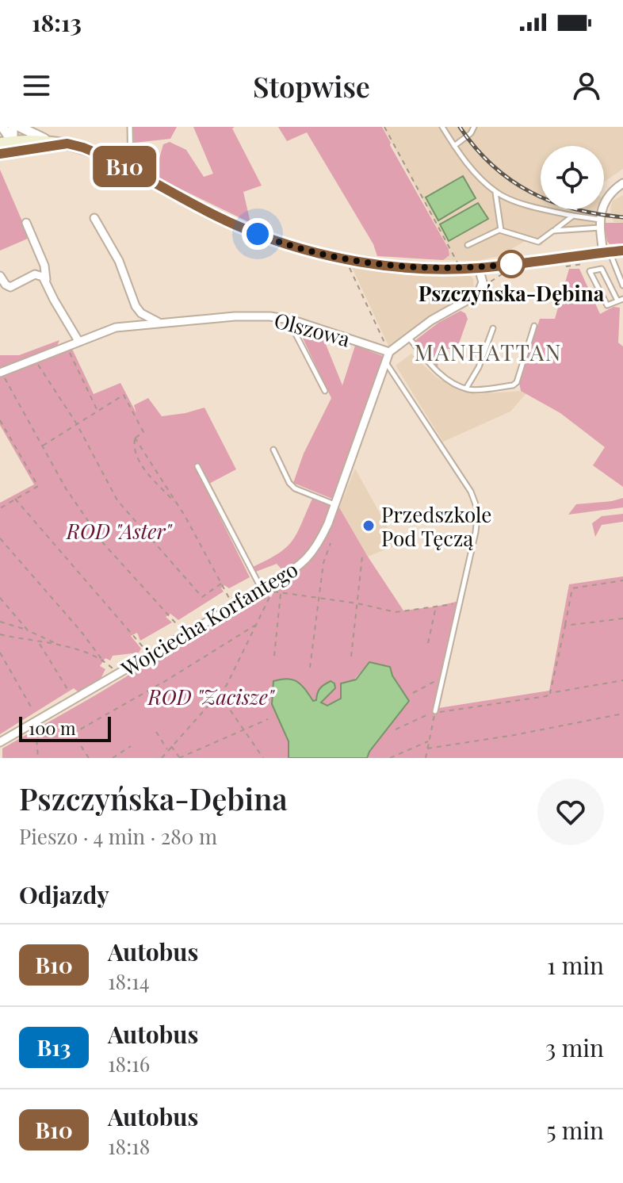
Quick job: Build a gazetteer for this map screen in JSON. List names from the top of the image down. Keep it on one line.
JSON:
{"streets":{"street":["Olszowa","Wojciecha Korfantego"]},"crossings":[["Olszowa","Wojciecha Korfantego"]],"districts":["MANHATTAN"],"parks":["ROD \"Aster\"","ROD \"Zacisze\""],"places":["Pszczyńska-Dębina","Przedszkole Pod Tęczą"],"lines":["bus line B10"],"scale_bar":"100 m","page":{"status":"18:13","header":"Stopwise","on_map":"B10","scale":"100 m","heading":[["Pszczyńska-Dębina","Pieszo · 4 min · 280 m"],"Odjazdy"],"list":[{"mark":"B10","name":"Autobus","note":"18:14","value":"1 min"},{"mark":"B13","name":"Autobus","note":"18:16","value":"3 min"},{"mark":"B10","name":"Autobus","note":"18:18","value":"5 min"}]}}
